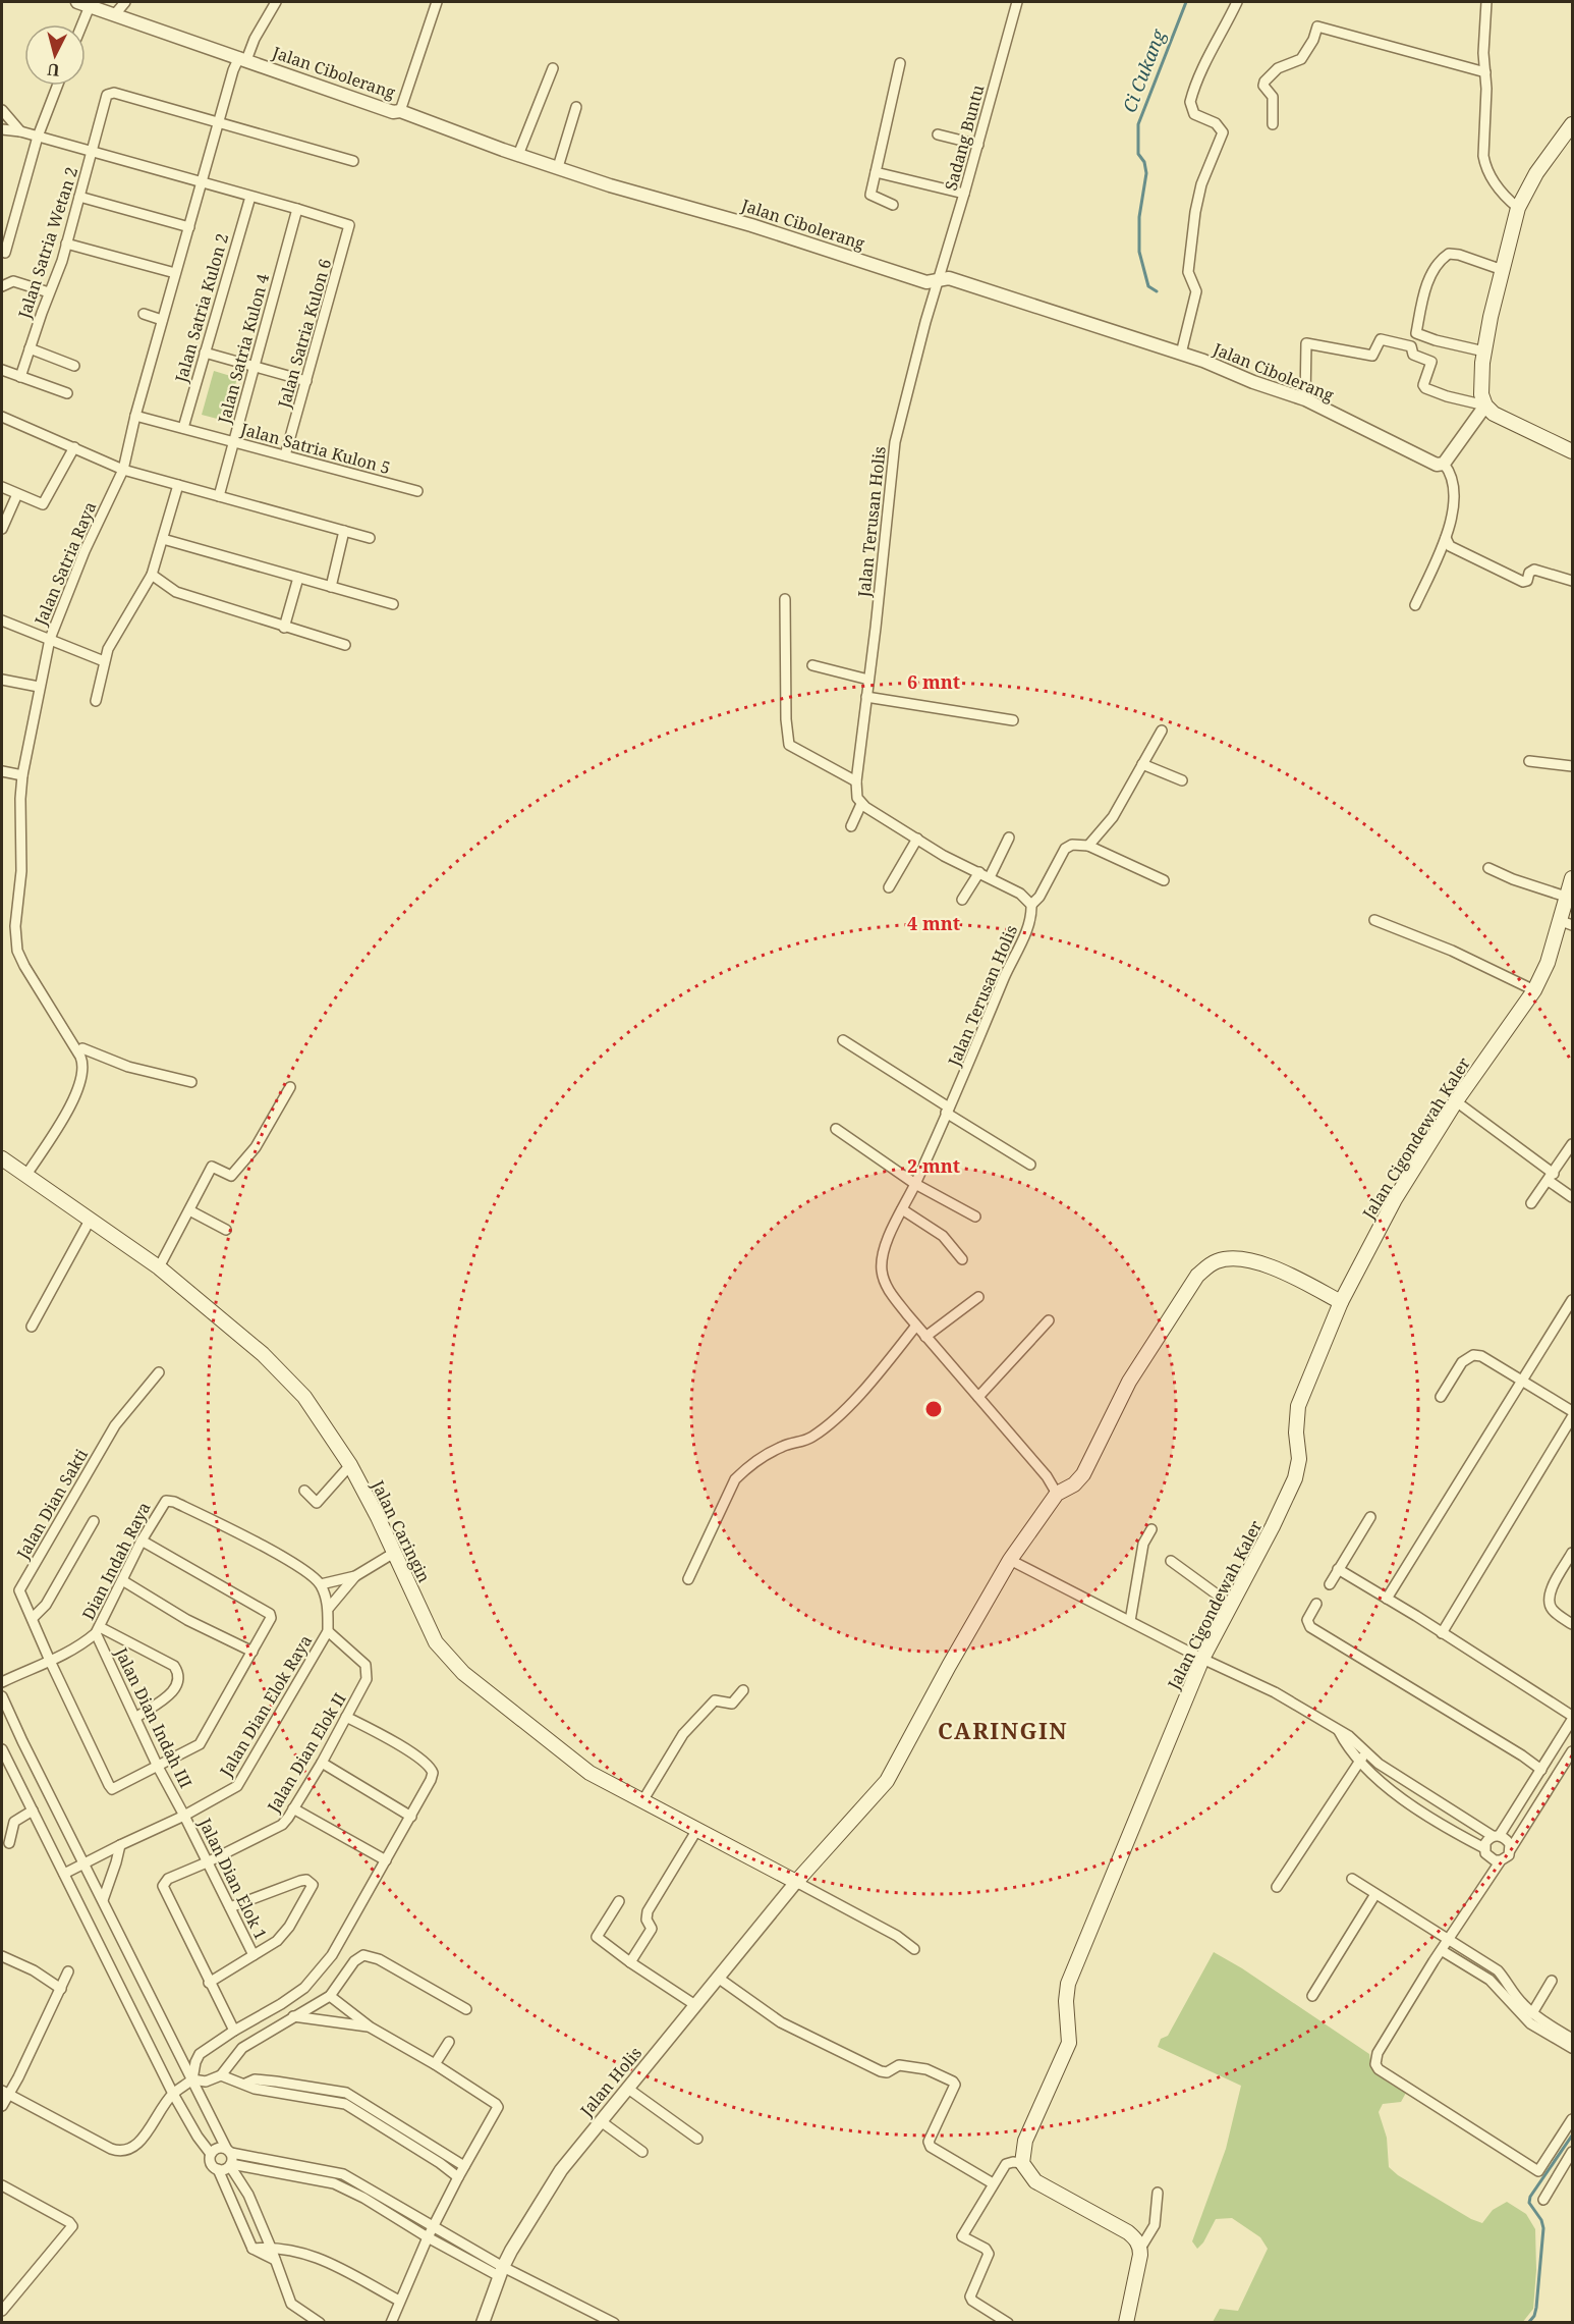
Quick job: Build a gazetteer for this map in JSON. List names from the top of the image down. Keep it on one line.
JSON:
{"streets":{"main road":["Jalan Cigondewah Kaler","Jalan Caringin"],"street":["Jalan Cibolerang","Sadang Buntu","Jalan Satria Wetan 2","Jalan Satria Kulon 2","Jalan Satria Kulon 6","Jalan Satria Kulon 4","Jalan Satria Kulon 5","Jalan Terusan Holis","Jalan Satria Raya","Jalan Dian Sakti","Dian Indah Raya","Jalan Dian Elok Raya","Jalan Dian Indah III","Jalan Dian Elok II","Jalan Dian Elok 1","Jalan Holis"]},"crossings":[["Jalan Cibolerang","Sadang Buntu"],["Jalan Cibolerang","Jalan Terusan Holis"],["Jalan Cibolerang","Jalan Satria Raya"],["Sadang Buntu","Jalan Terusan Holis"],["Jalan Satria Wetan 2","Jalan Satria Raya"],["Jalan Satria Kulon 2","Jalan Satria Kulon 5"],["Jalan Satria Kulon 6","Jalan Satria Kulon 4"],["Jalan Satria Kulon 6","Jalan Satria Kulon 5"],["Jalan Satria Kulon 4","Jalan Satria Kulon 5"],["Jalan Satria Kulon 5","Jalan Satria Raya"],["Jalan Satria Raya","Jalan Caringin"],["Jalan Dian Sakti","Dian Indah Raya"],["Jalan Dian Sakti","Jalan Dian Indah III"],["Jalan Caringin","Jalan Holis"],["Dian Indah Raya","Jalan Dian Elok Raya"],["Dian Indah Raya","Jalan Dian Indah III"],["Jalan Dian Elok Raya","Jalan Dian Indah III"],["Jalan Dian Elok Raya","Jalan Dian Elok II"],["Jalan Dian Elok Raya","Jalan Dian Elok 1"],["Jalan Dian Indah III","Jalan Dian Elok 1"],["Jalan Dian Elok II","Jalan Dian Elok 1"]],"districts":["CARINGIN"],"water":["Ci Cukang"],"north":"bottom","rings":["6 mnt","4 mnt","2 mnt"]}
